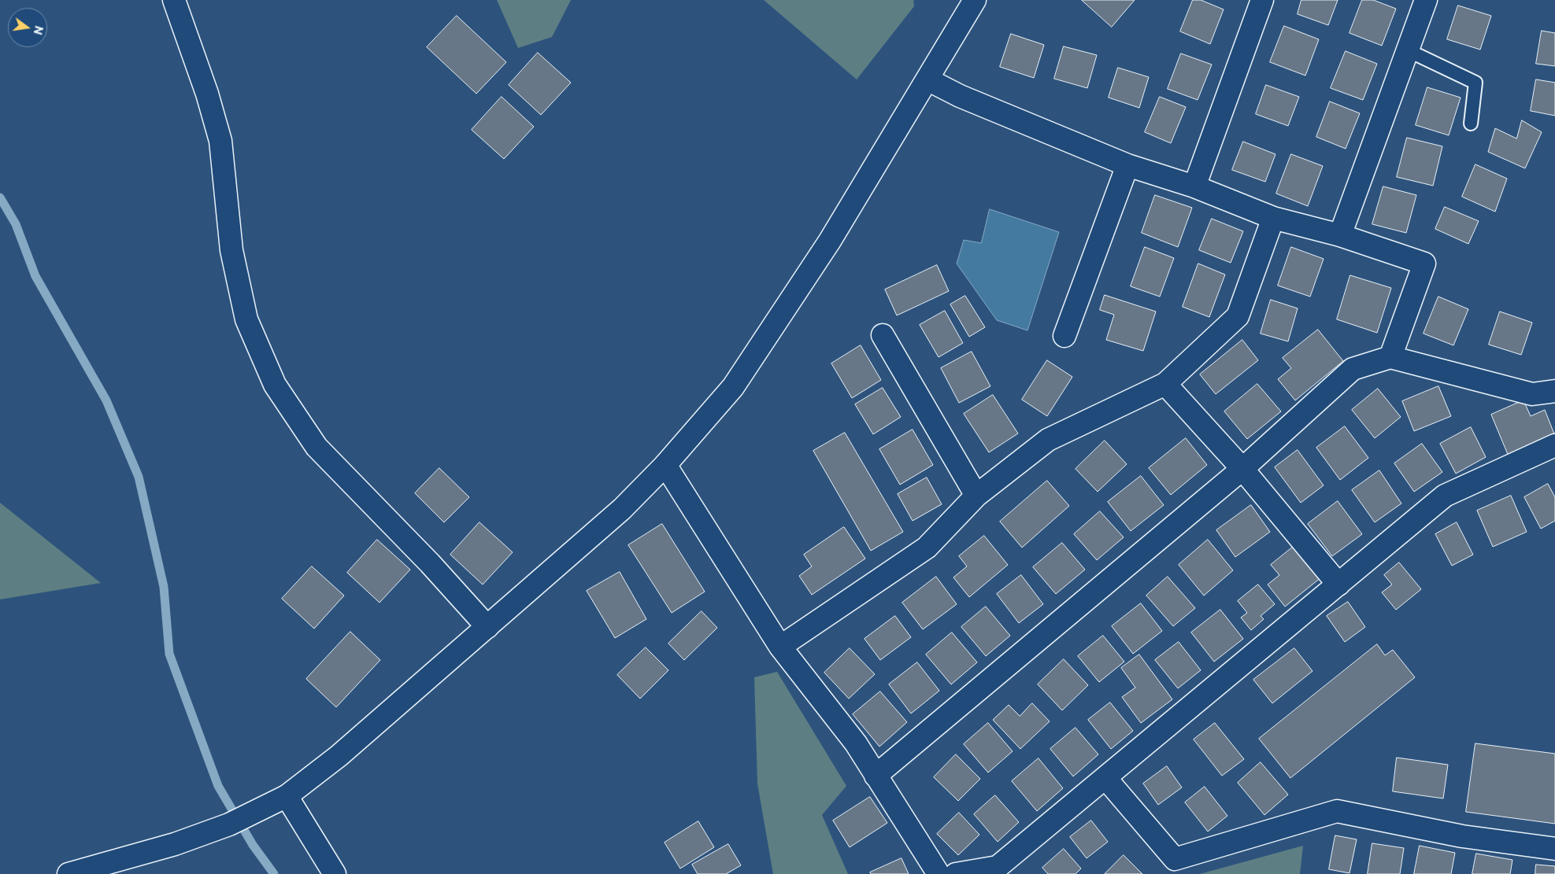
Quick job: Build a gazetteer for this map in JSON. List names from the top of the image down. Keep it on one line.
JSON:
{"north":"right"}
